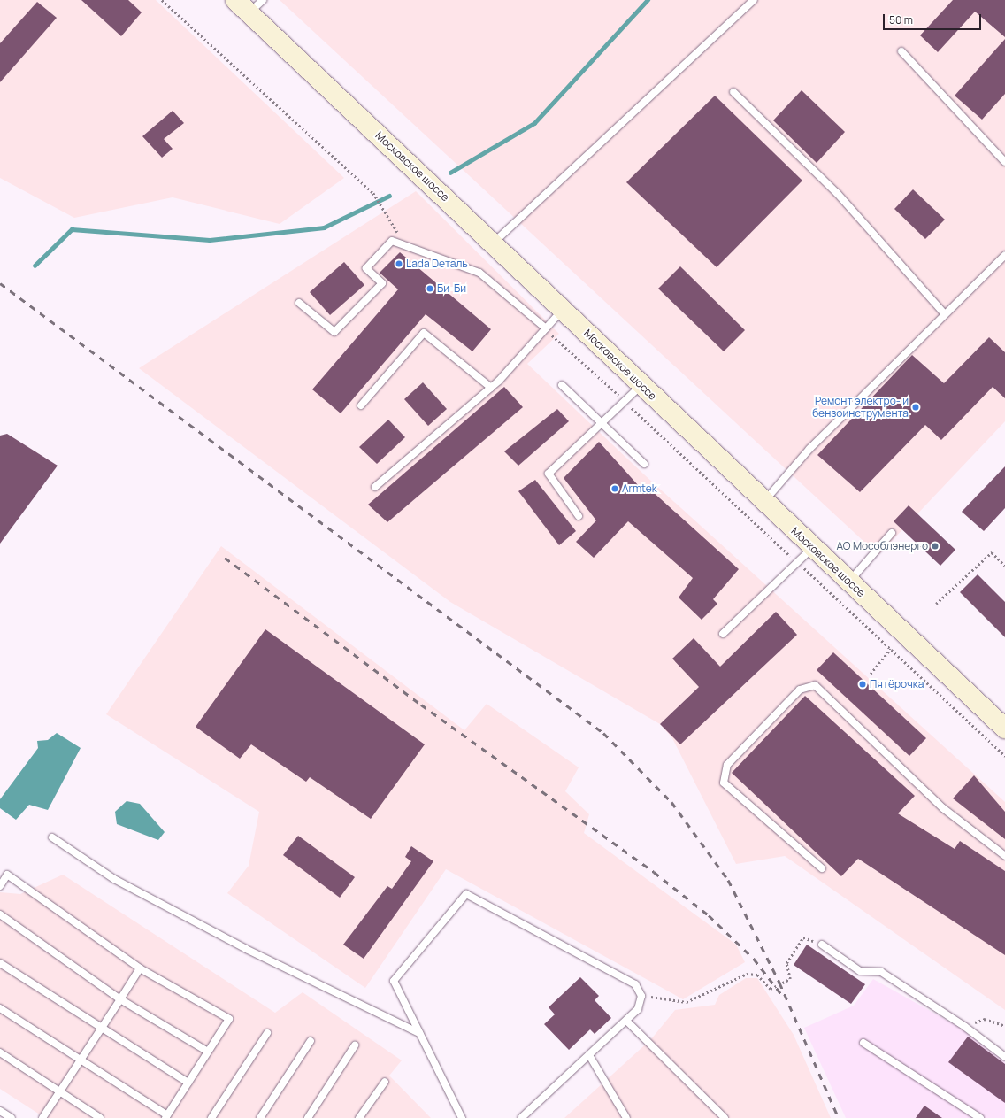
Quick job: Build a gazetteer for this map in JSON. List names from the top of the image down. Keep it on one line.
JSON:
{"streets":{"main road":["Московское шоссе"]},"places":["Lada Dеталь","Би-Би","Ремонт электро- и бензоинструмента","Armtek","АО Мособлэнерго","Пятёрочка"],"scale_bar":"50 m"}
